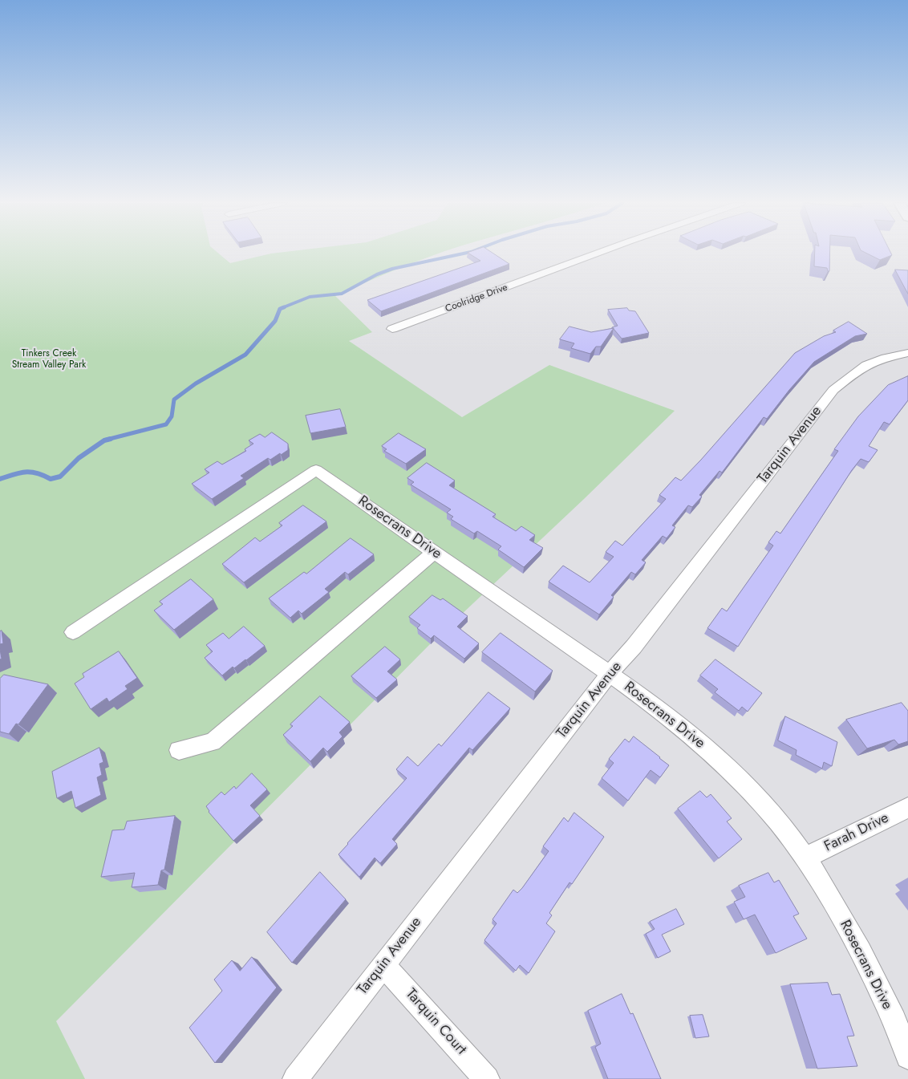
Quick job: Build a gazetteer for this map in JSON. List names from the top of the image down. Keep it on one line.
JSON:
{"streets":{"street":["Coolridge Drive","Tarquin Avenue","Rosecrans Drive","Farah Drive","Tarquin Court"]},"crossings":[["Tarquin Avenue","Rosecrans Drive"],["Tarquin Avenue","Tarquin Court"],["Rosecrans Drive","Farah Drive"]],"parks":["Tinkers Creek Stream Valley Park"]}
